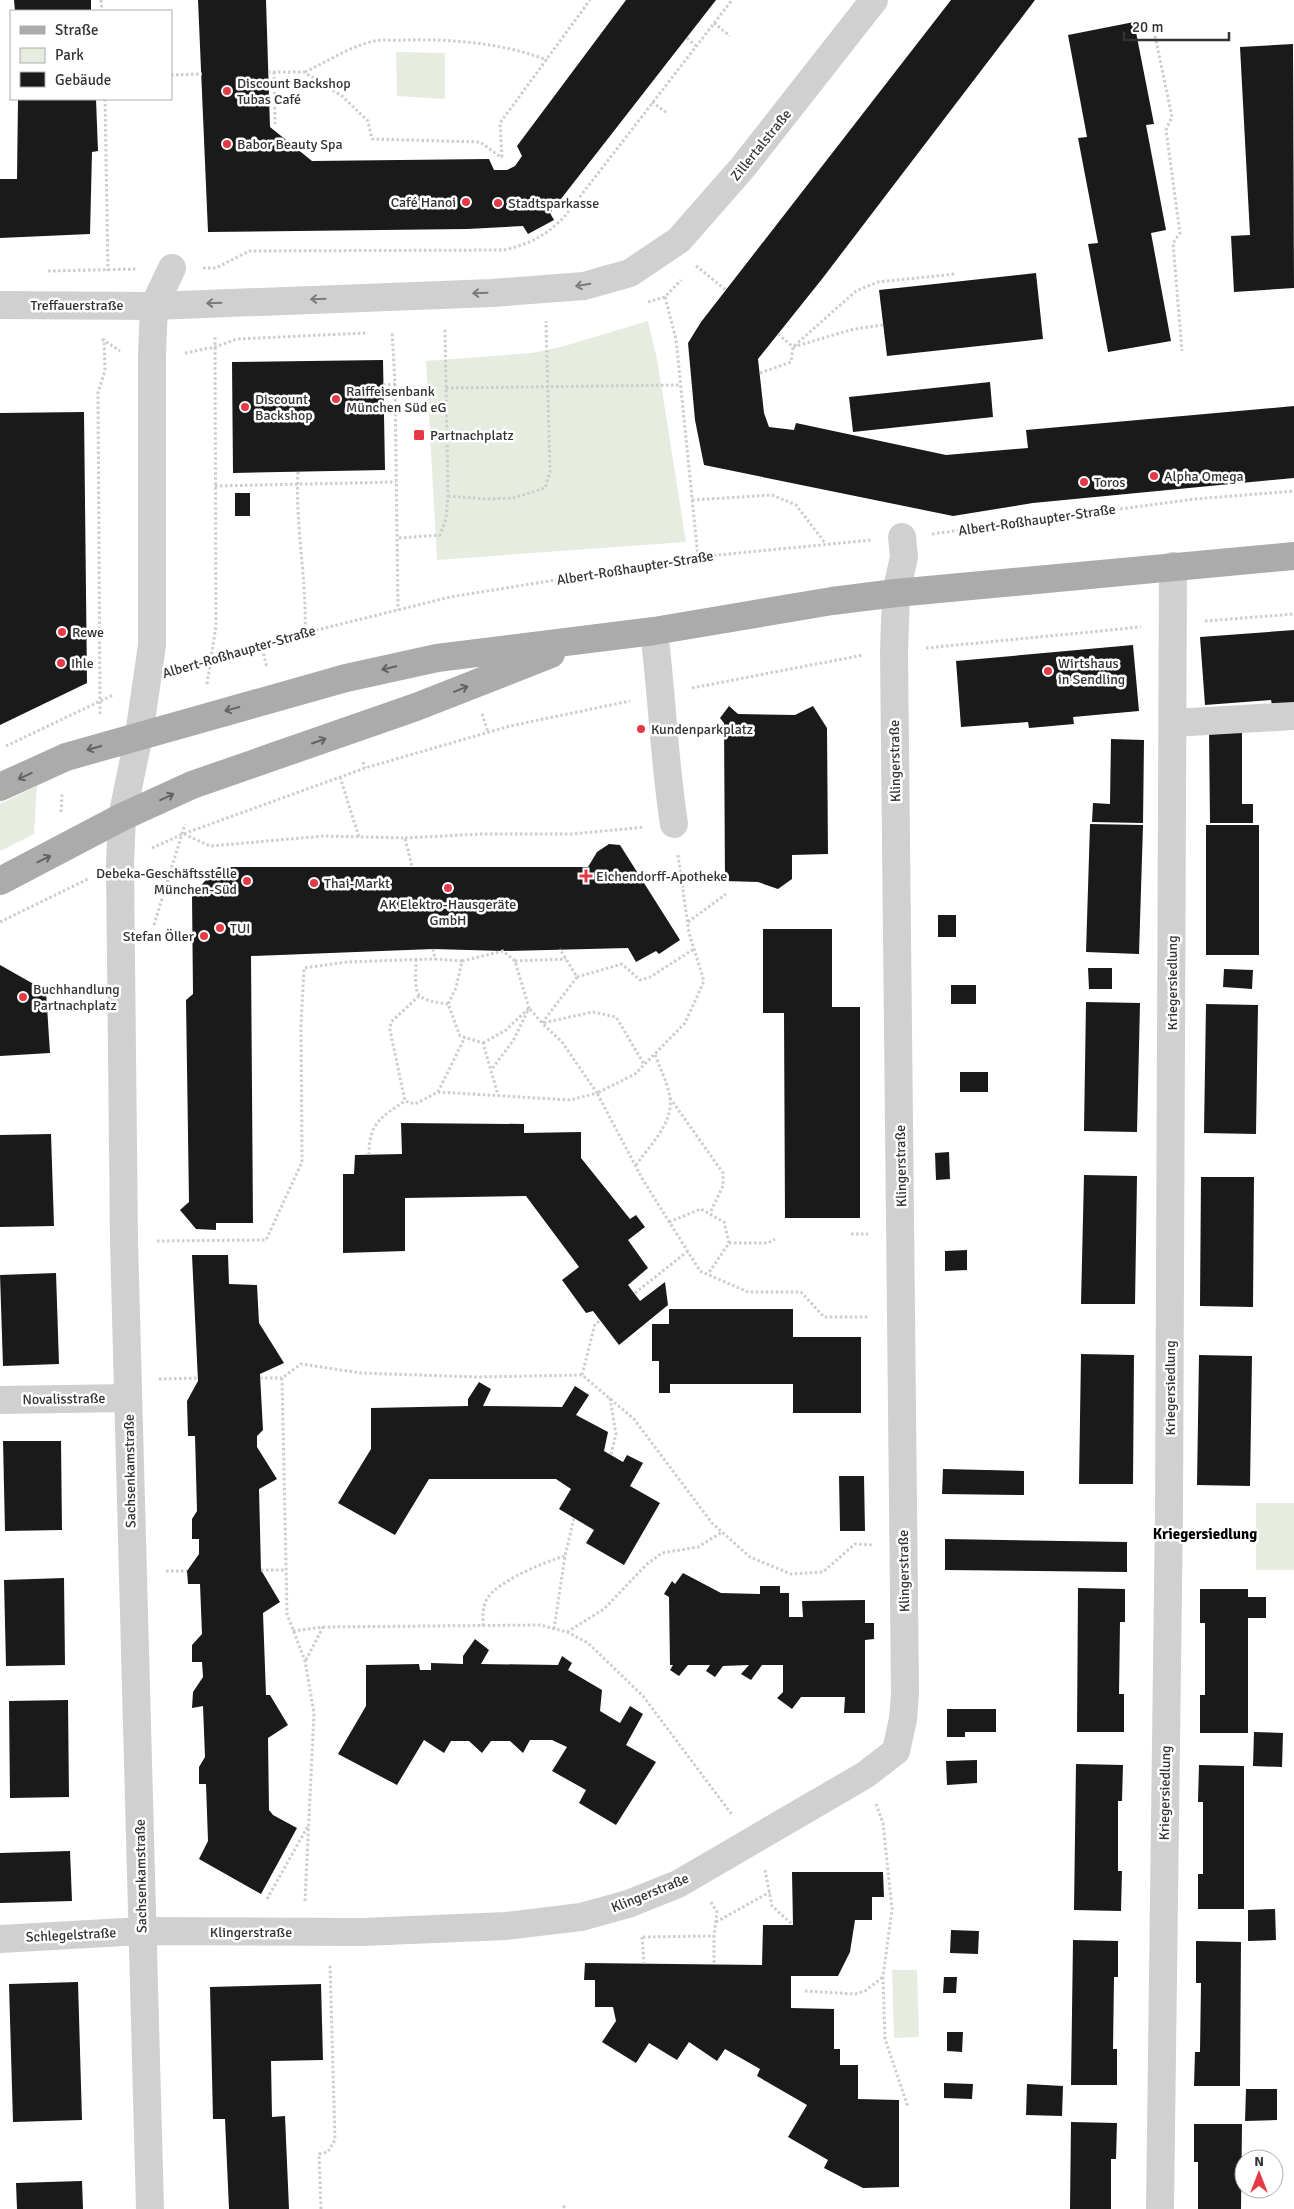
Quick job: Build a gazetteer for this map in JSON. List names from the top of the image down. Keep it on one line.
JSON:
{"streets":{"street":["Zillertalstraße","Treffauerstraße","Klingerstraße","Kriegersiedlung","Novalisstraße","Sachsenkamstraße","Schlegelstraße"],"path":["Albert-Roßhaupter-Straße"]},"crossings":[["Zillertalstraße","Treffauerstraße"],["Albert-Roßhaupter-Straße","Klingerstraße"],["Klingerstraße","Sachsenkamstraße"],["Klingerstraße","Schlegelstraße"],["Novalisstraße","Sachsenkamstraße"],["Sachsenkamstraße","Schlegelstraße"]],"one_way":["Zillertalstraße"],"districts":["Kriegersiedlung"],"places":{"other":["Discount Backshop Tubas Café","Babor Beauty Spa","Café Hanoi","Stadtsparkasse","Raiffeisenbank München Süd eG","Discount Backshop","Alpha Omega","Toros","Rewe","Ihle","Wirtshaus in Sendling","Kundenparkplatz","Debeka-Geschäftsstelle München-Süd","Thai-Markt","AK Elektro-Hausgeräte GmbH","TUI","Stefan Öller","Buchhandlung Partnachplatz"],"transit":["Partnachplatz"],"health":["Eichendorff-Apotheke"]},"legend":["Straße","Park","Gebäude"],"scale_bar":"20 m","north":"top"}
